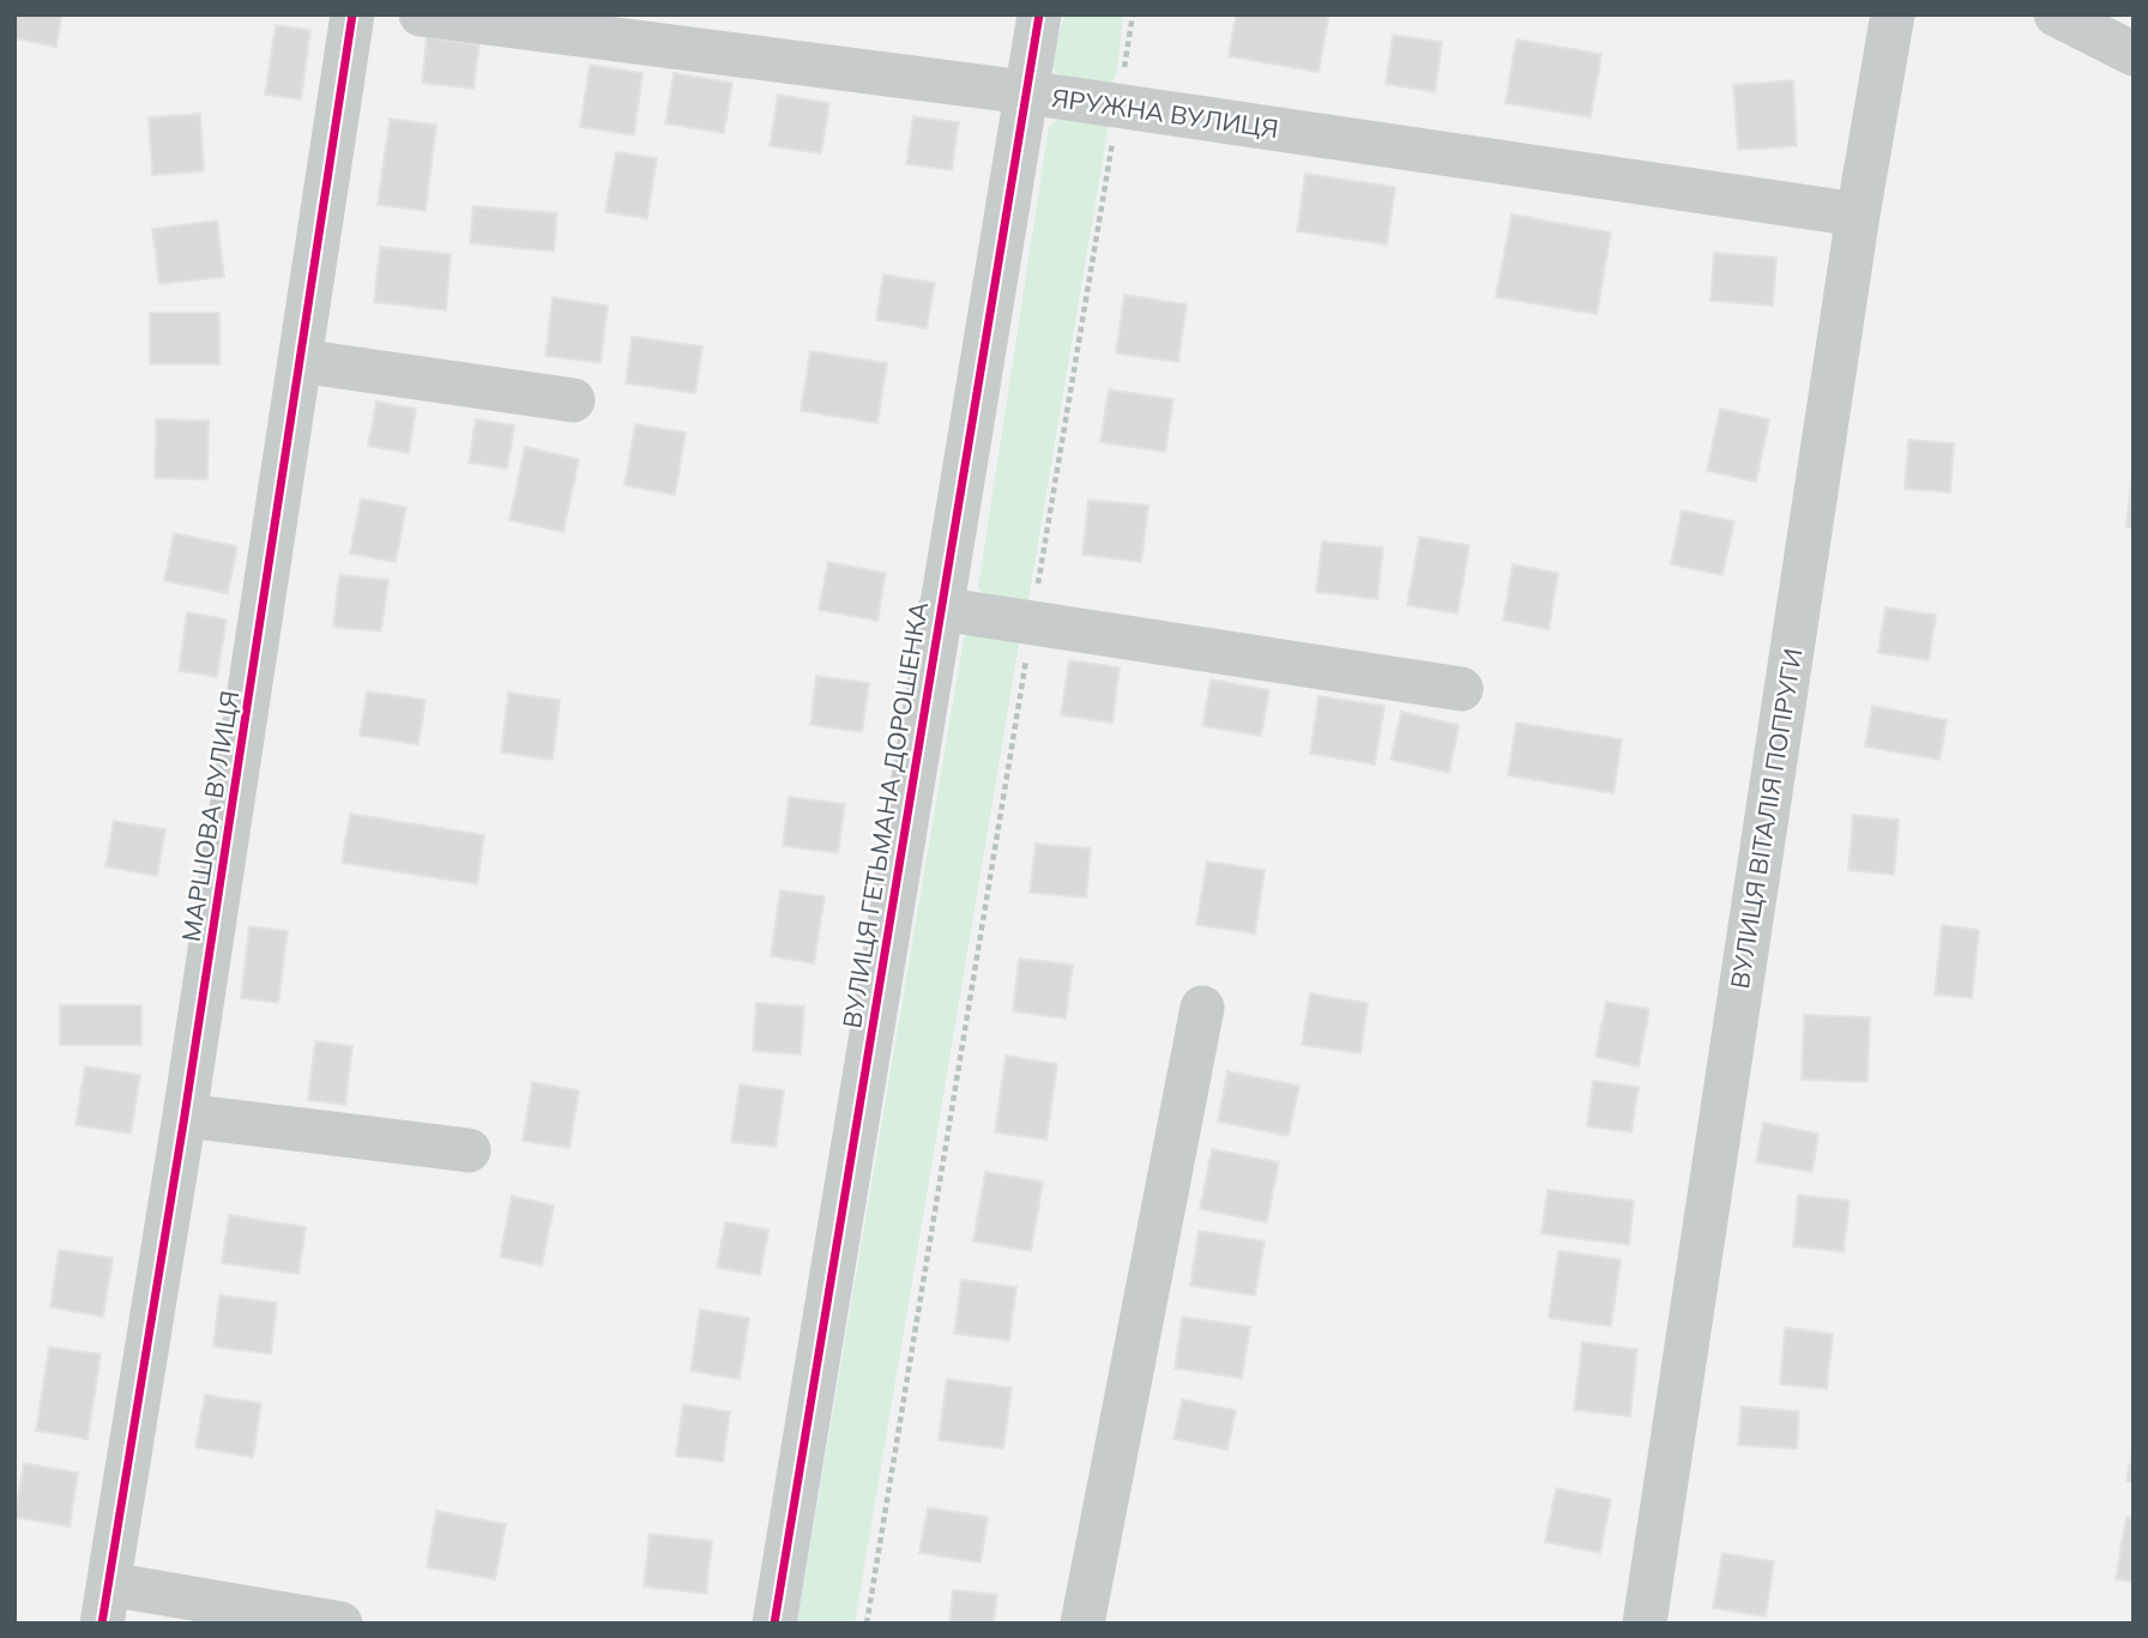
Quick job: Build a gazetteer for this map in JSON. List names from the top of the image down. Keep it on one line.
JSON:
{"streets":{"street":["ЯРУЖНА ВУЛИЦЯ","ВУЛИЦЯ ГЕТЬМАНА ДОРОШЕНКА","МАРШОВА ВУЛИЦЯ","ВУЛИЦЯ ВІТАЛІЯ ПОПРУГИ"]},"crossings":[["ЯРУЖНА ВУЛИЦЯ","ВУЛИЦЯ ГЕТЬМАНА ДОРОШЕНКА"],["ЯРУЖНА ВУЛИЦЯ","ВУЛИЦЯ ВІТАЛІЯ ПОПРУГИ"]]}
